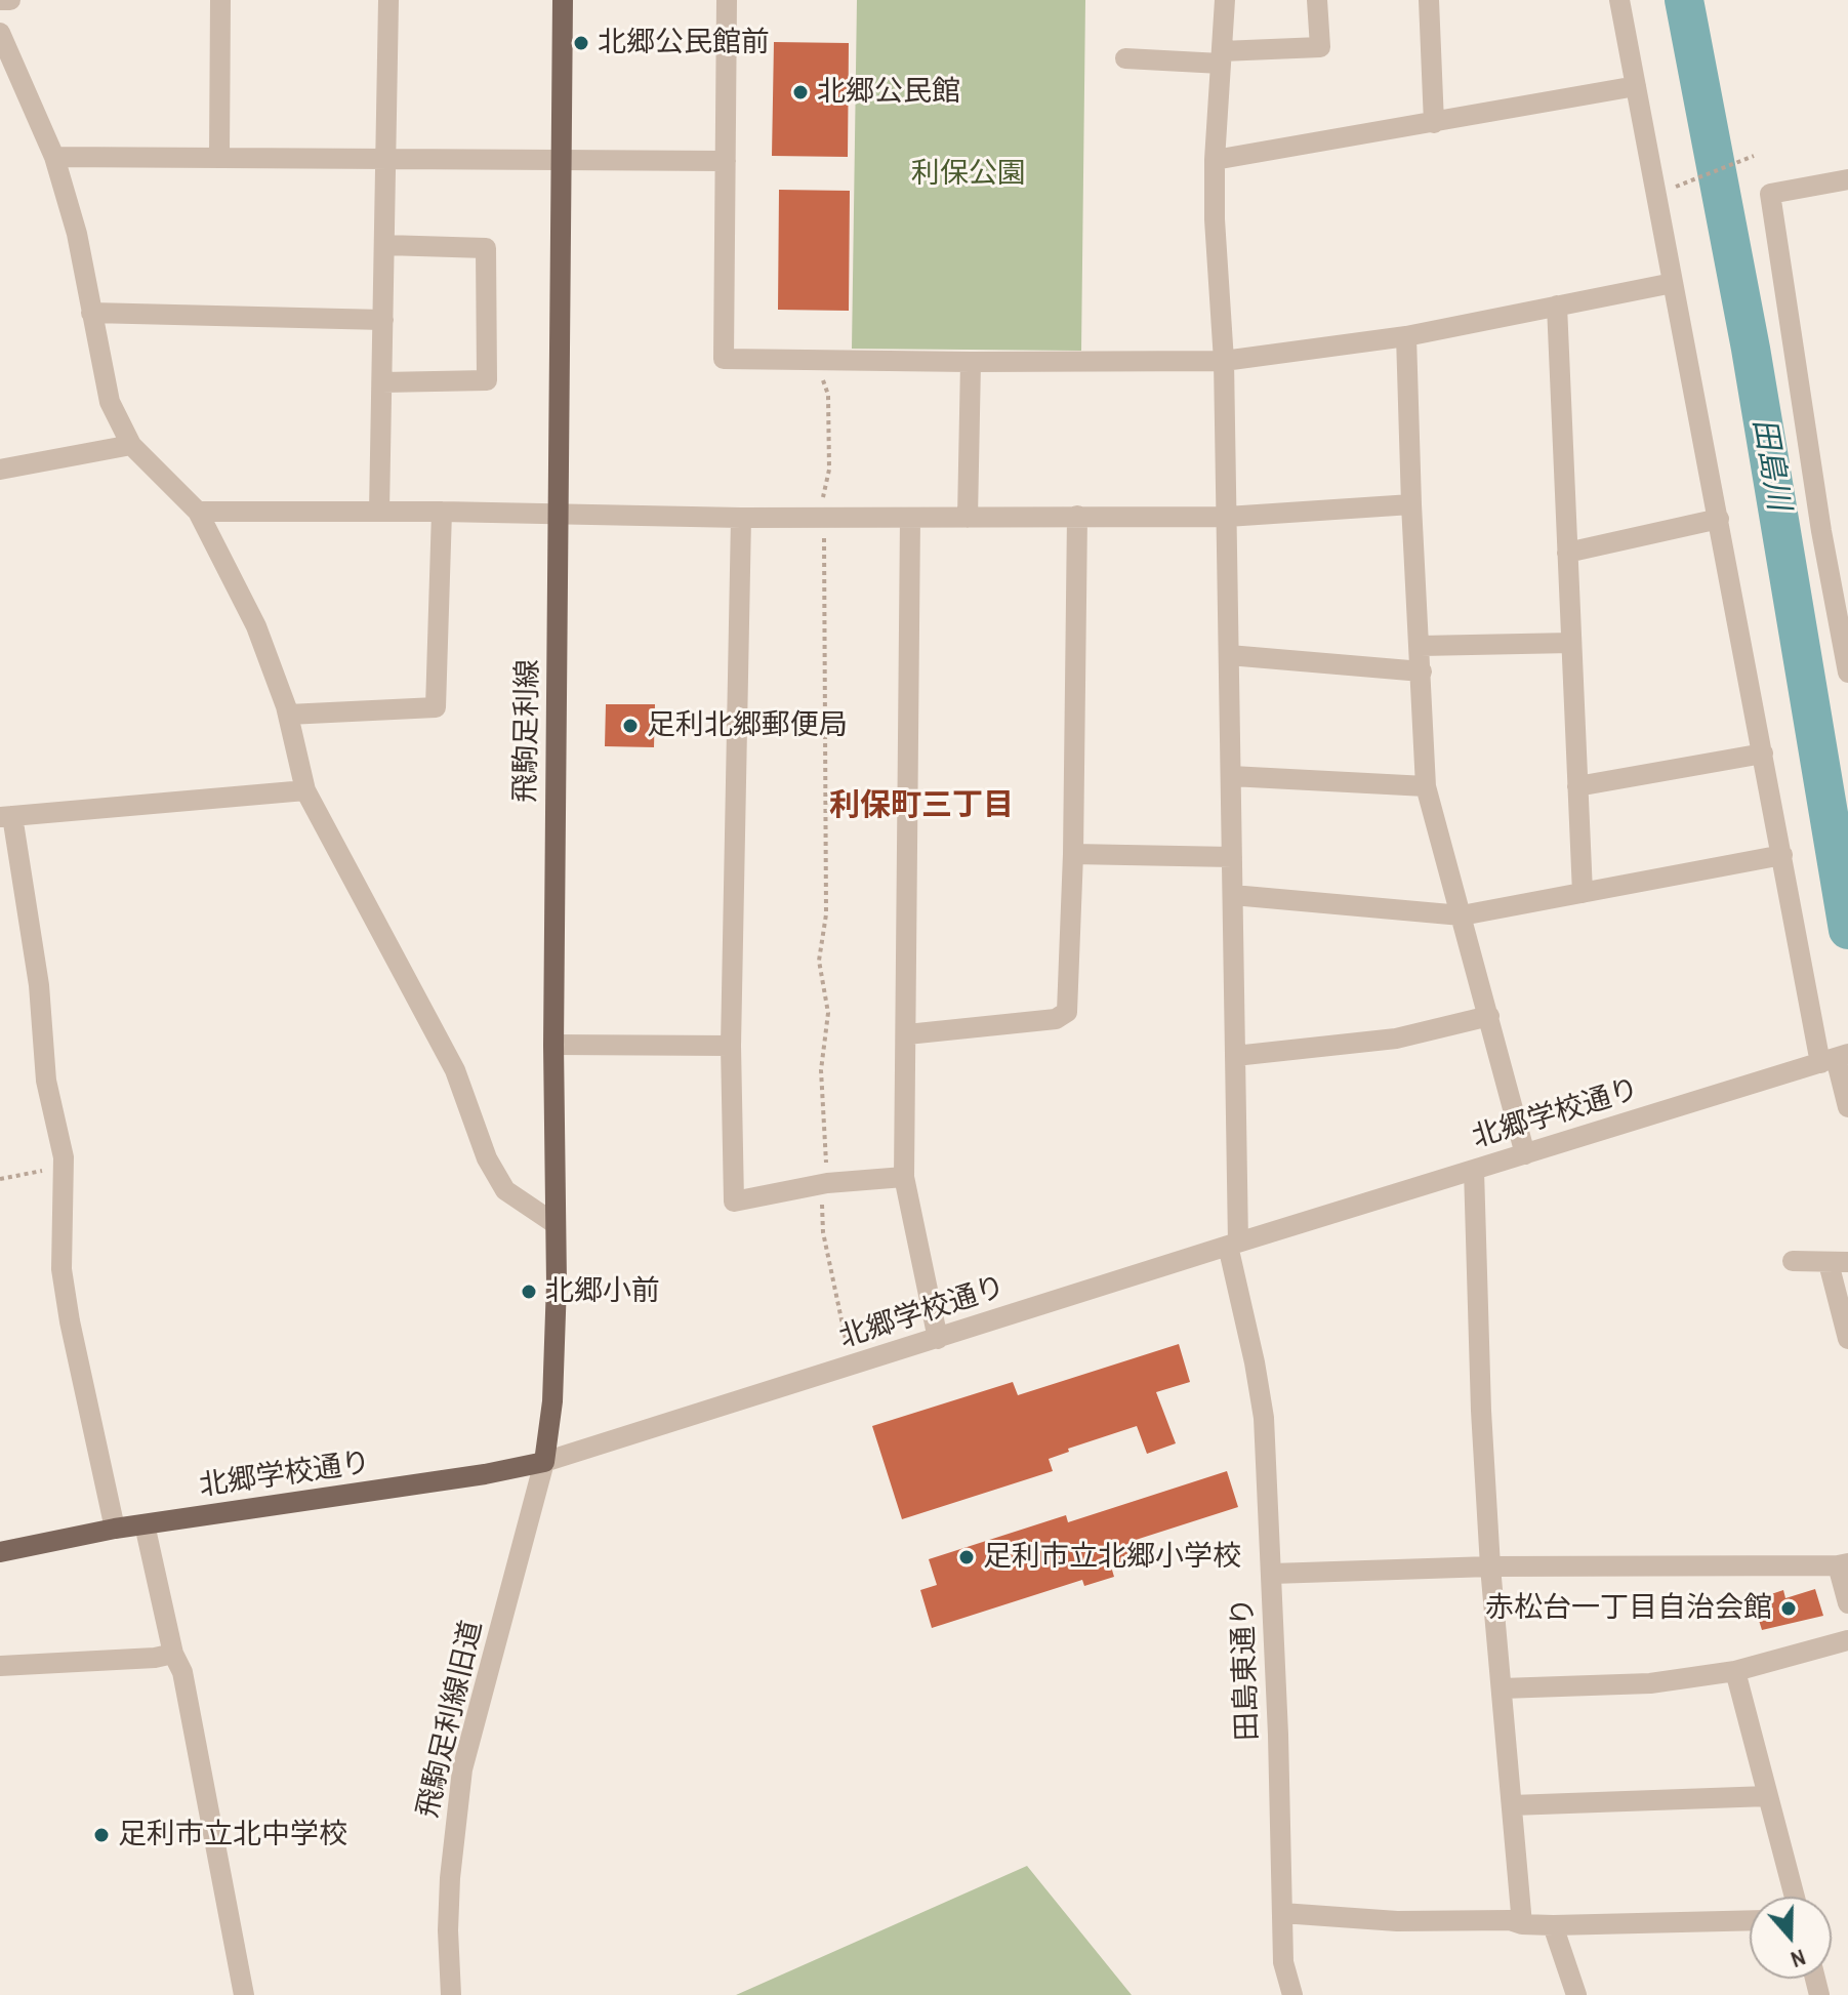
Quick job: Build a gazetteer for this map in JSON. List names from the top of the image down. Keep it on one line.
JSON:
{"streets":{"main road":["飛駒足利線","北郷学校通り"],"street":["田島東通り","飛駒足利線旧道"]},"crossings":[["飛駒足利線","北郷学校通り"],["飛駒足利線","飛駒足利線旧道"],["北郷学校通り","田島東通り"],["北郷学校通り","飛駒足利線旧道"]],"districts":["利保町三丁目"],"water":["田島川"],"parks":["利保公園"],"places":["北郷公民館前","北郷公民館","足利北郷郵便局","北郷小前","足利市立北郷小学校","赤松台一丁目自治会館","足利市立北中学校"],"north":"bottom"}
